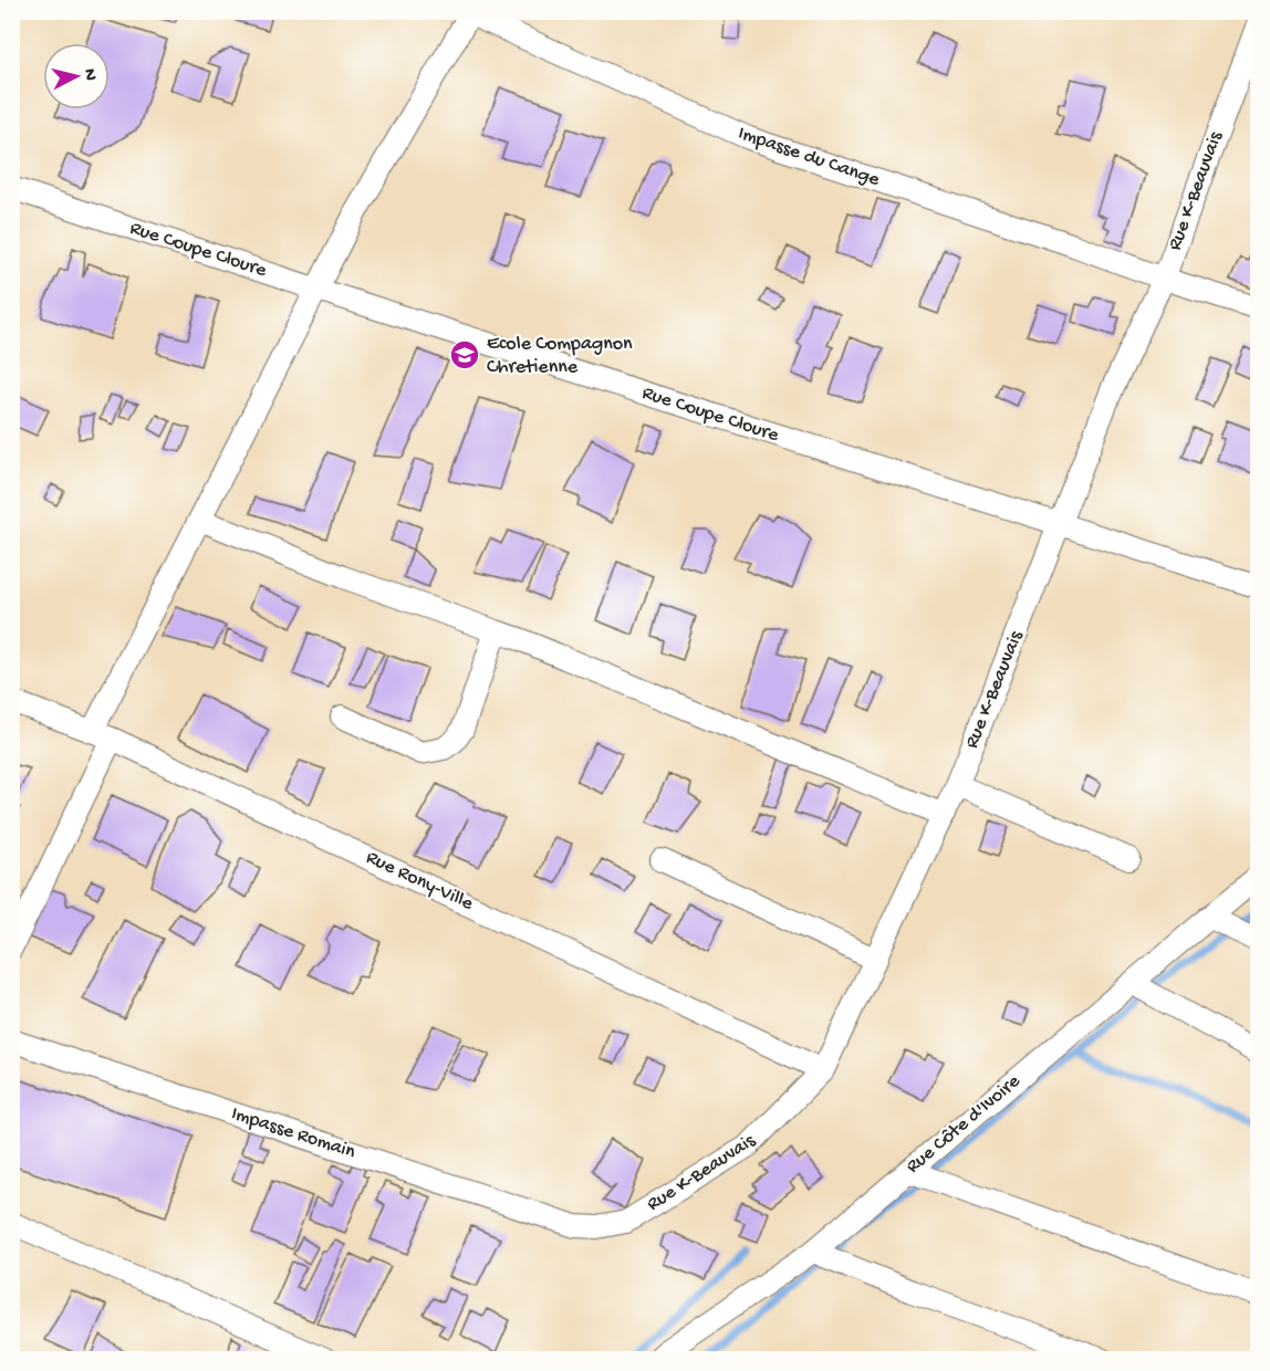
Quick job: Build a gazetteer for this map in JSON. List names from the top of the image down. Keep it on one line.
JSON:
{"streets":{"street":["Impasse du Cange","Rue K-Beauvais","Rue Coupe Cloure","Rue Rony-Ville","Rue Côte d'Ivoire","Impasse Romain"]},"crossings":[["Impasse du Cange","Rue K-Beauvais"],["Rue K-Beauvais","Rue Coupe Cloure"],["Rue K-Beauvais","Rue Rony-Ville"],["Rue K-Beauvais","Impasse Romain"]],"places":{"school or university":["Ecole Compagnon Chretienne"]},"north":"right"}
